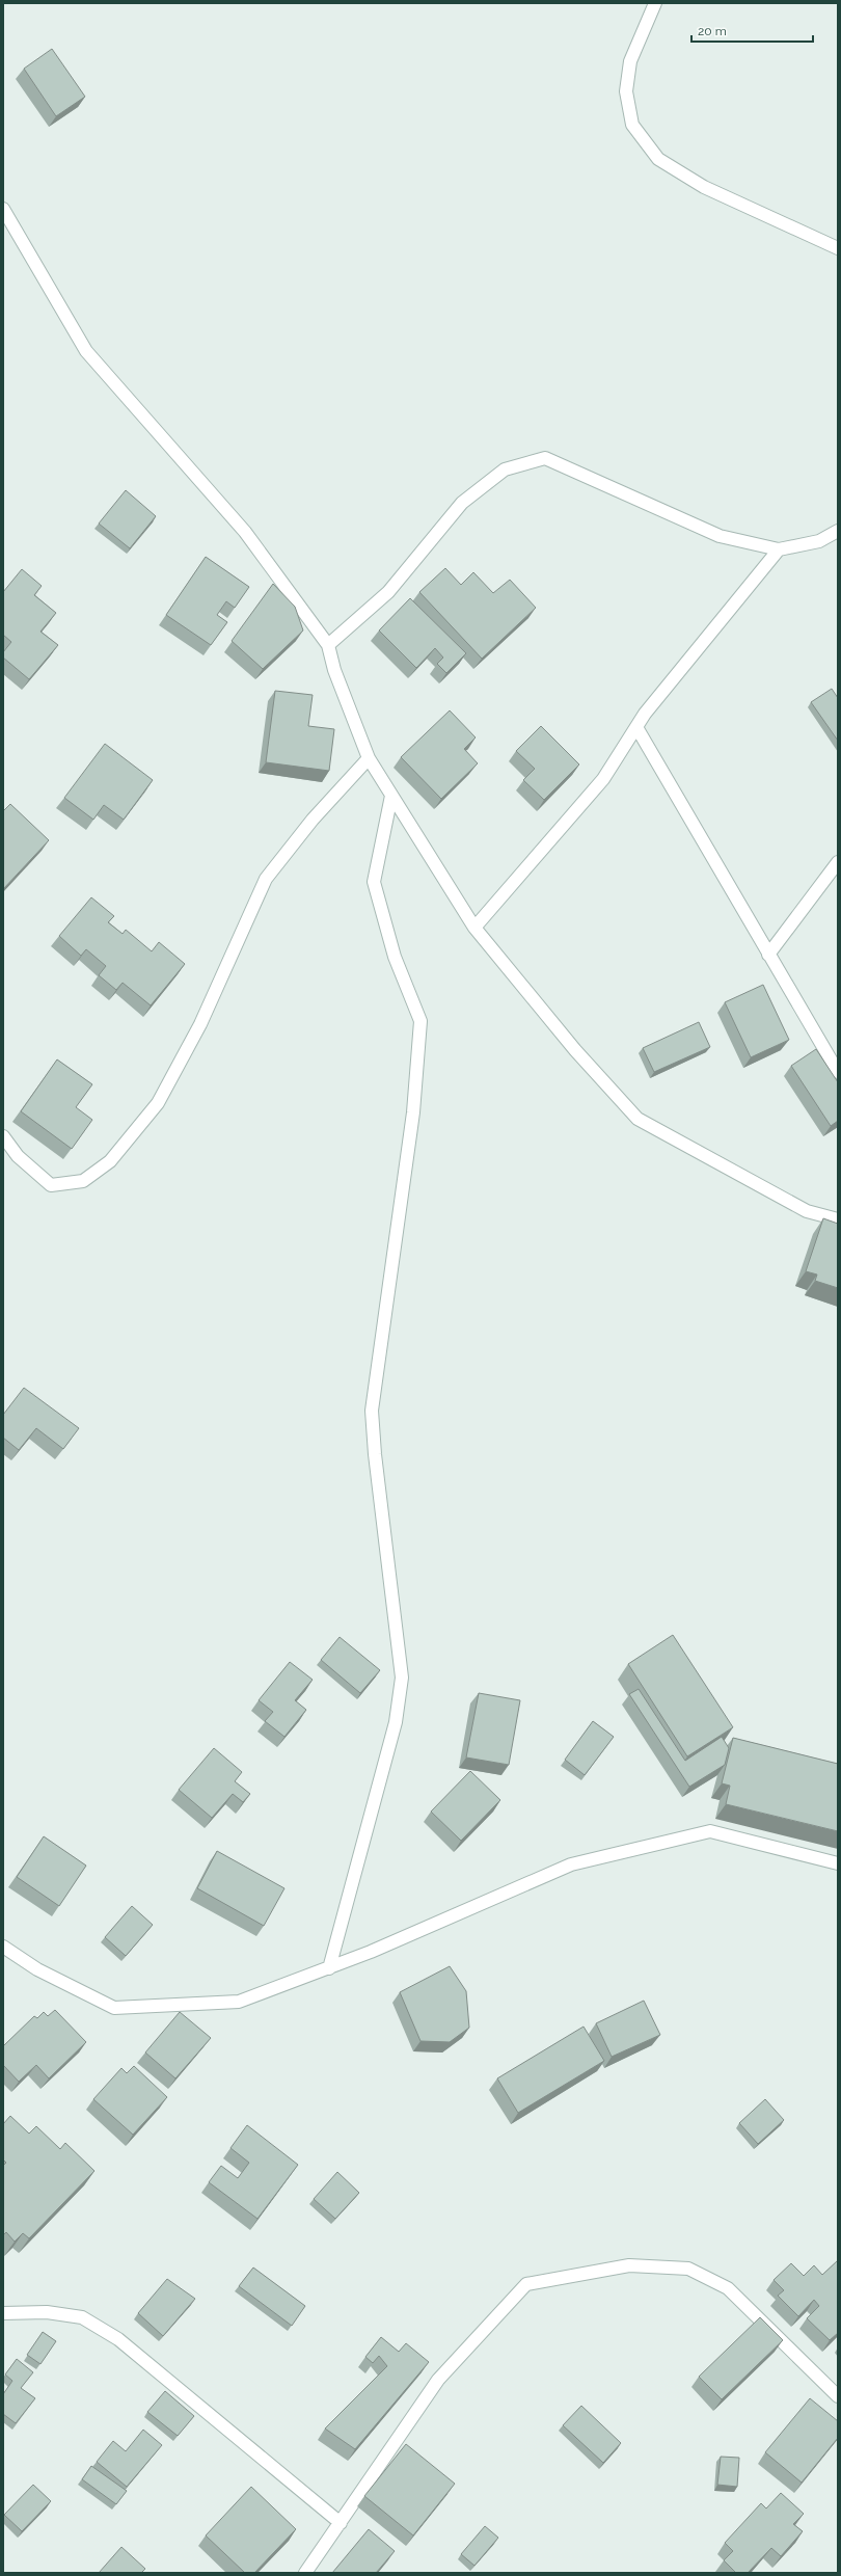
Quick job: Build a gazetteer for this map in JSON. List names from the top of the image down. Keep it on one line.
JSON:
{"scale_bar":"20 m"}
